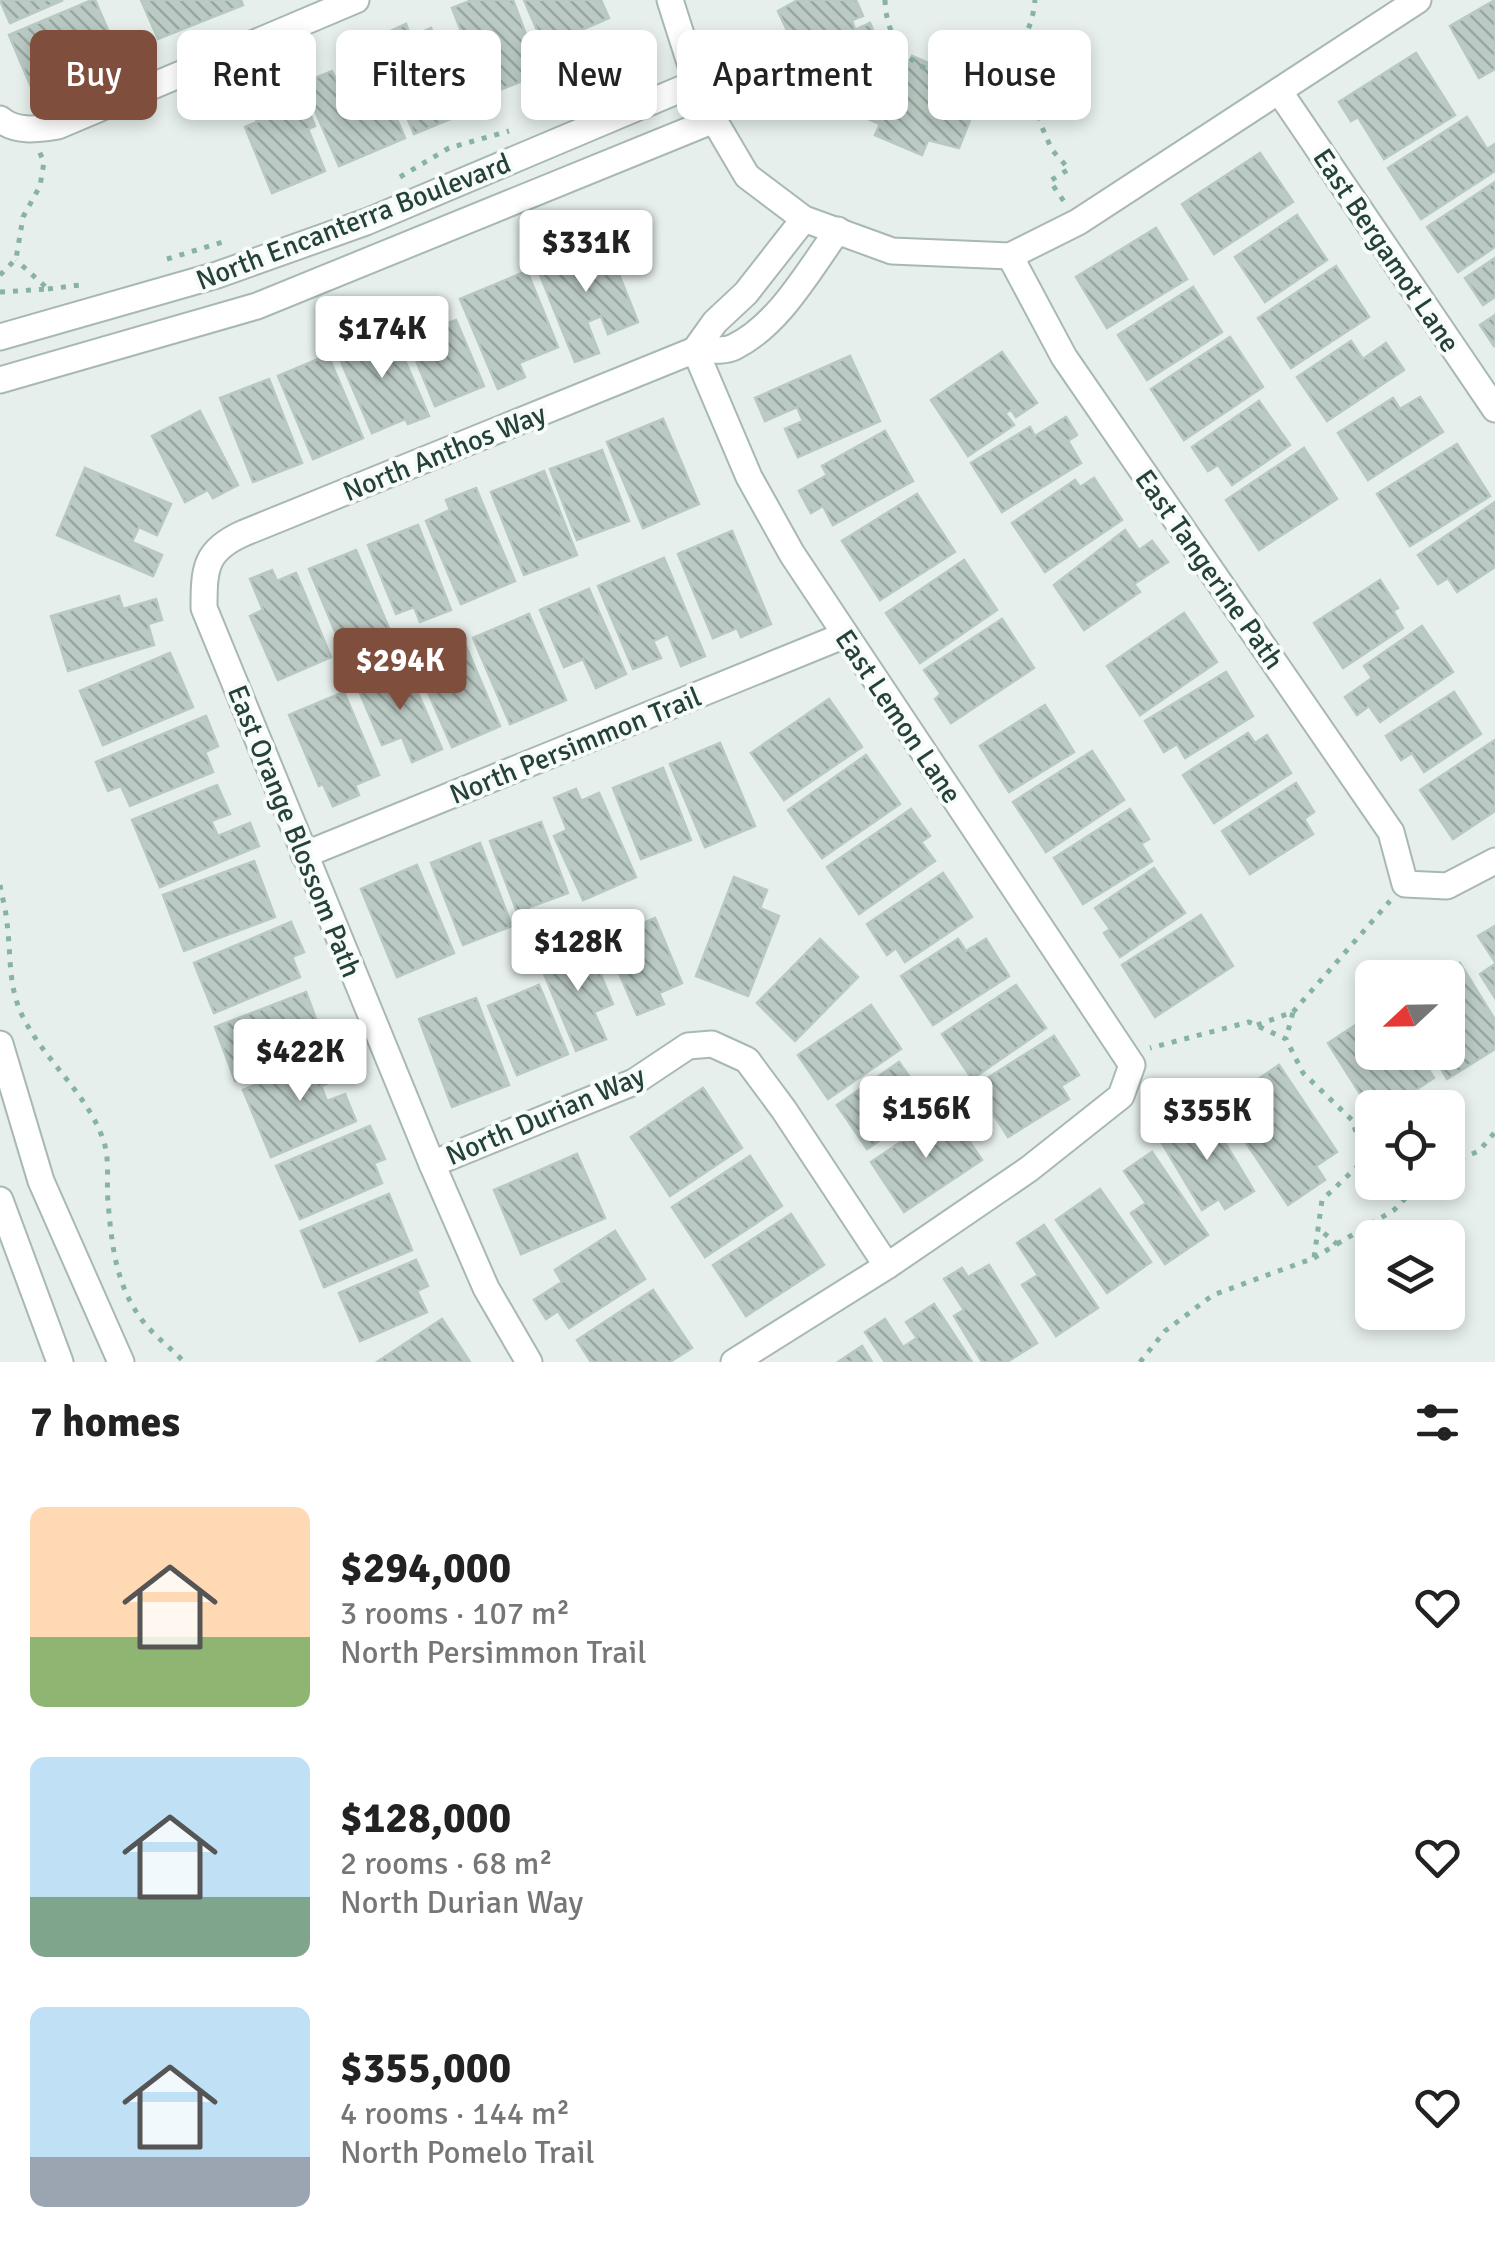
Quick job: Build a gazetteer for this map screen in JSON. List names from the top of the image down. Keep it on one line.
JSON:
{"streets":{"street":["North Encanterra Boulevard","East Bergamot Lane","North Anthos Way","East Tangerine Path","East Lemon Lane","North Persimmon Trail","East Orange Blossom Path","North Durian Way"]},"crossings":[["North Anthos Way","East Lemon Lane"],["North Anthos Way","East Orange Blossom Path"],["East Lemon Lane","North Persimmon Trail"],["North Persimmon Trail","East Orange Blossom Path"],["East Orange Blossom Path","North Durian Way"]],"north":"left","page":{"chip":["Buy","Rent","Filters","New","Apartment","House"],"price":["$331K","$174K","$294K","$128K","$422K","$156K","$355K"],"heading":"7 homes","list":[{"name":"$294,000","note":"3 rooms · 107 m² · North Persimmon Trail"},{"name":"$128,000","note":"2 rooms · 68 m² · North Durian Way"},{"name":"$355,000","note":"4 rooms · 144 m² · North Pomelo Trail"}]}}
